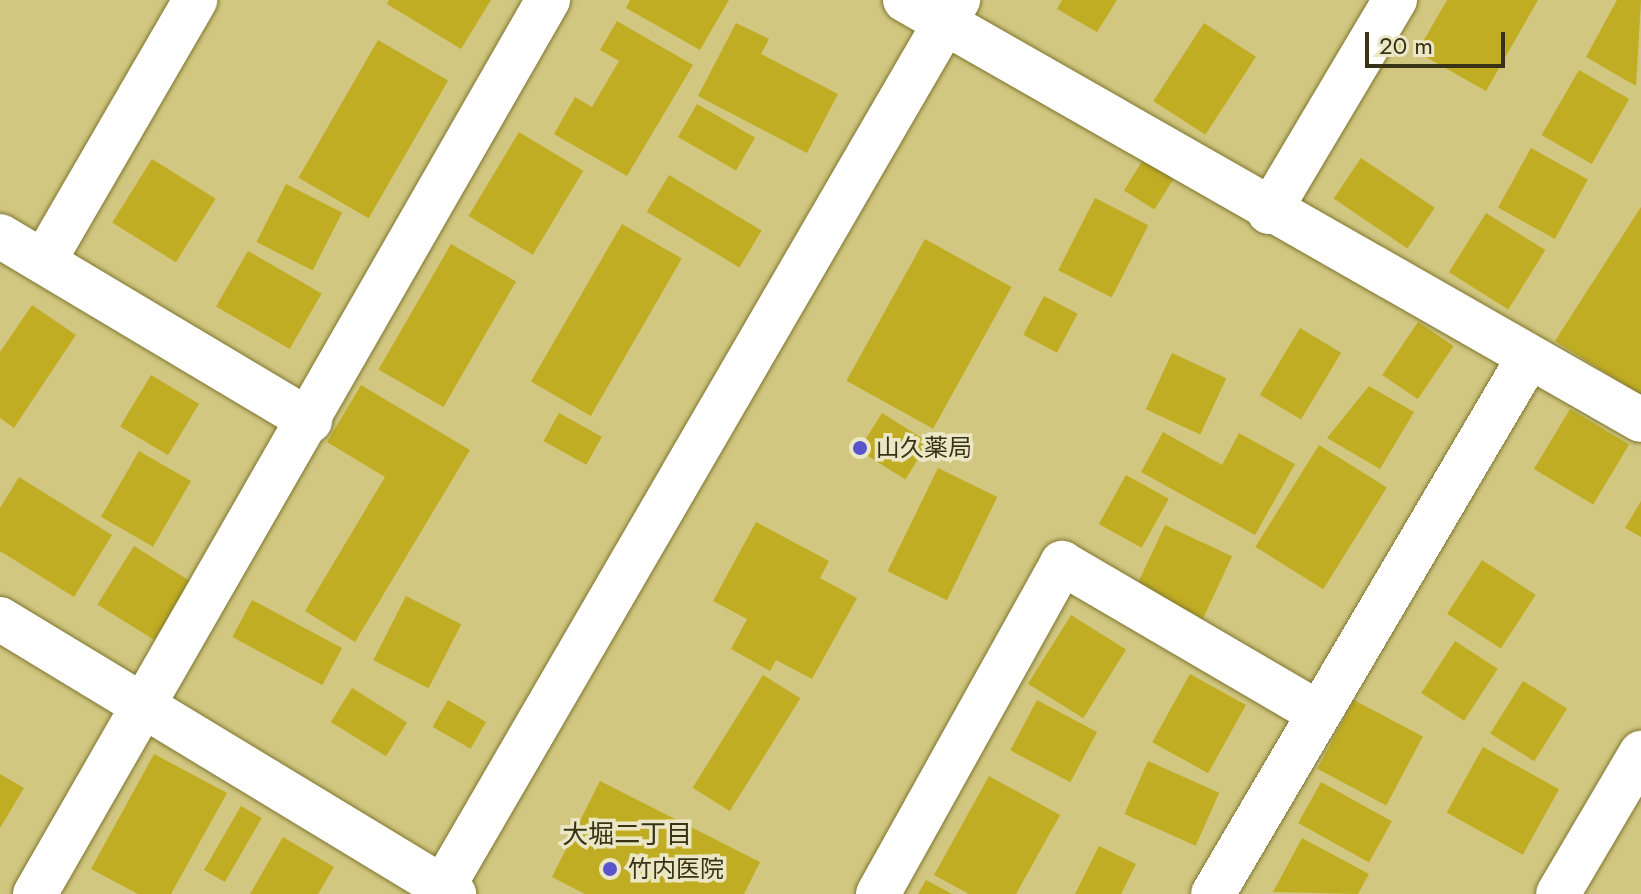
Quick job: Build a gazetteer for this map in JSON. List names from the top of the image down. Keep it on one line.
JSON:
{"districts":["大堀二丁目"],"places":["山久薬局","竹内医院"],"scale_bar":"20 m"}
